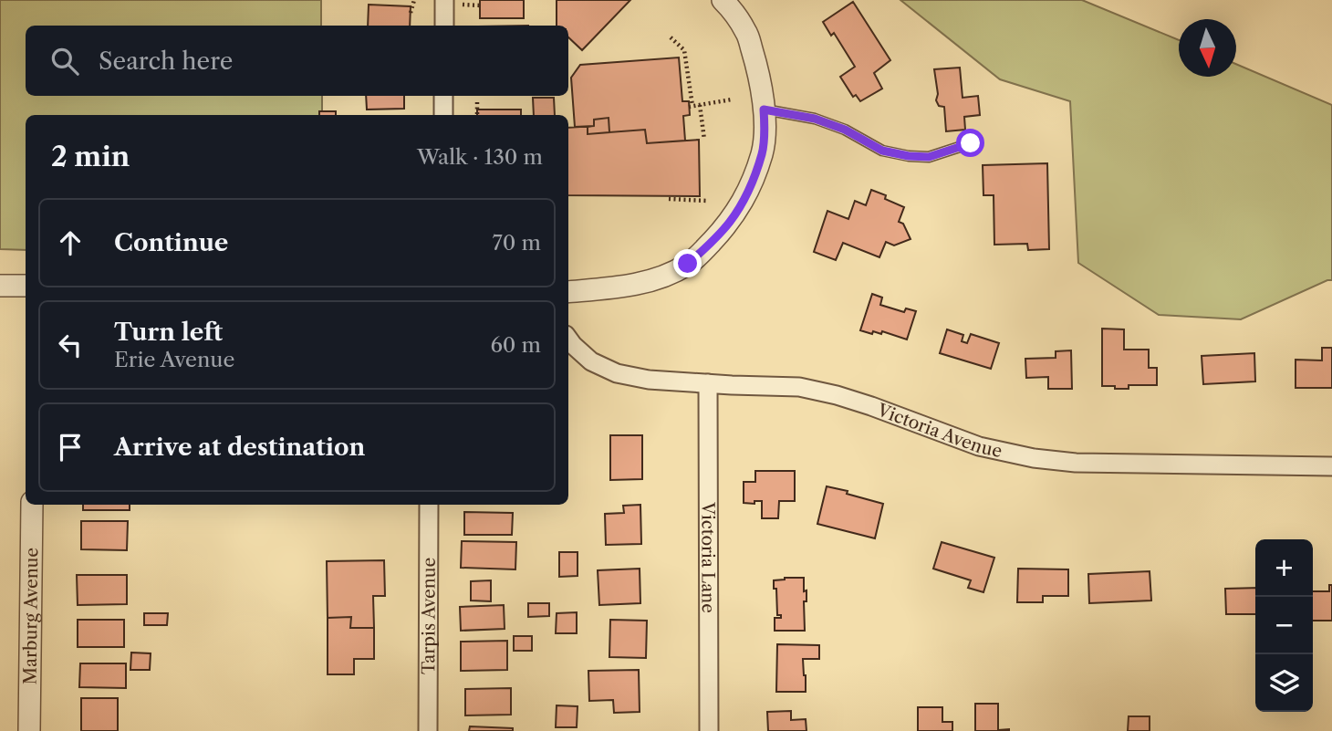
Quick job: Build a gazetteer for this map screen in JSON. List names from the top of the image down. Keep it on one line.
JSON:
{"streets":{"street":["Victoria Avenue","Victoria Lane","Marburg Avenue","Tarpis Avenue"]},"crossings":[["Victoria Avenue","Victoria Lane"]],"north":"bottom","page":{"search":"Search here","heading":["2 min","Walk · 130 m"],"list":[["Continue","70 m"],["Turn left","Erie Avenue","60 m"],"Arrive at destination"],"map_buttons":["+","−"]}}
